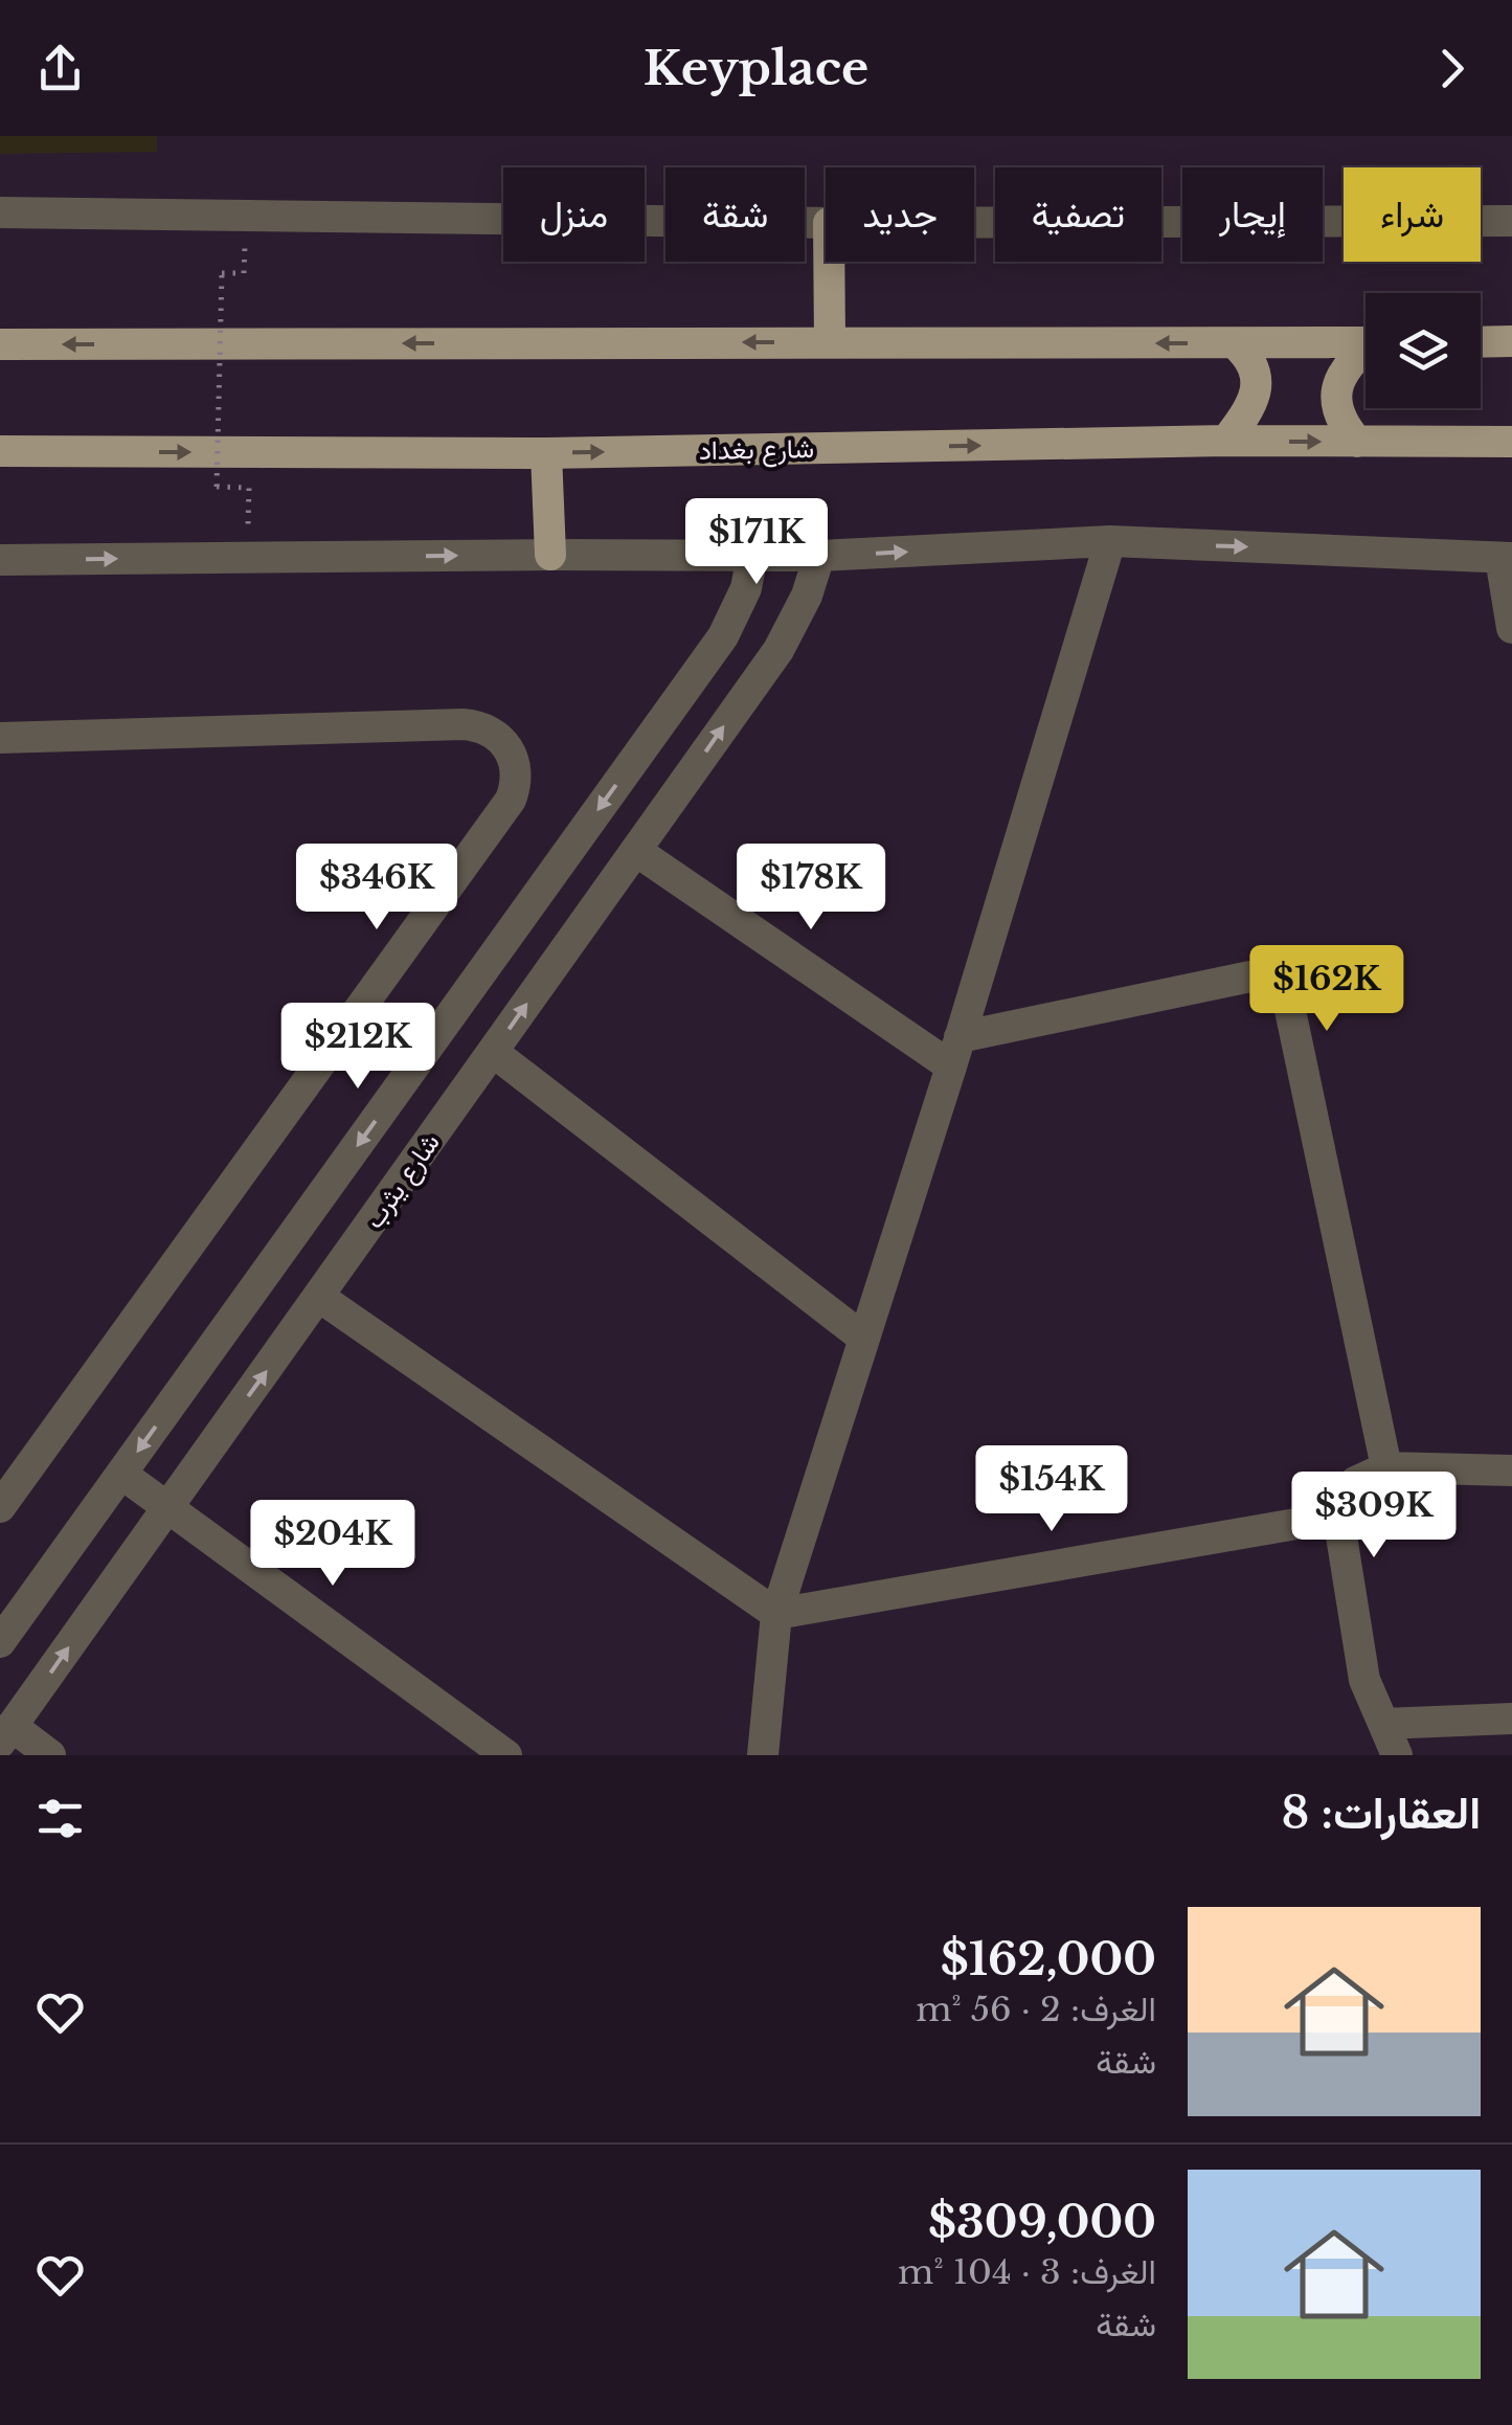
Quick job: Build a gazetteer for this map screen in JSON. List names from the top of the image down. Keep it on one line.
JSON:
{"streets":{"main road":["شارع بغداد"],"street":["شارع يثرب"]},"page":{"header":"Keyplace","chip":["شراء","إيجار","تصفية","جديد","شقة","منزل"],"price":["$171K","$346K","$178K","$162K","$212K","$154K","$309K","$204K"],"heading":"العقارات: 8","list":[{"name":"$162,000","note":"الغرف: 2 · 56 m² · شقة"},{"name":"$309,000","note":"الغرف: 3 · 104 m² · شقة"}]}}
